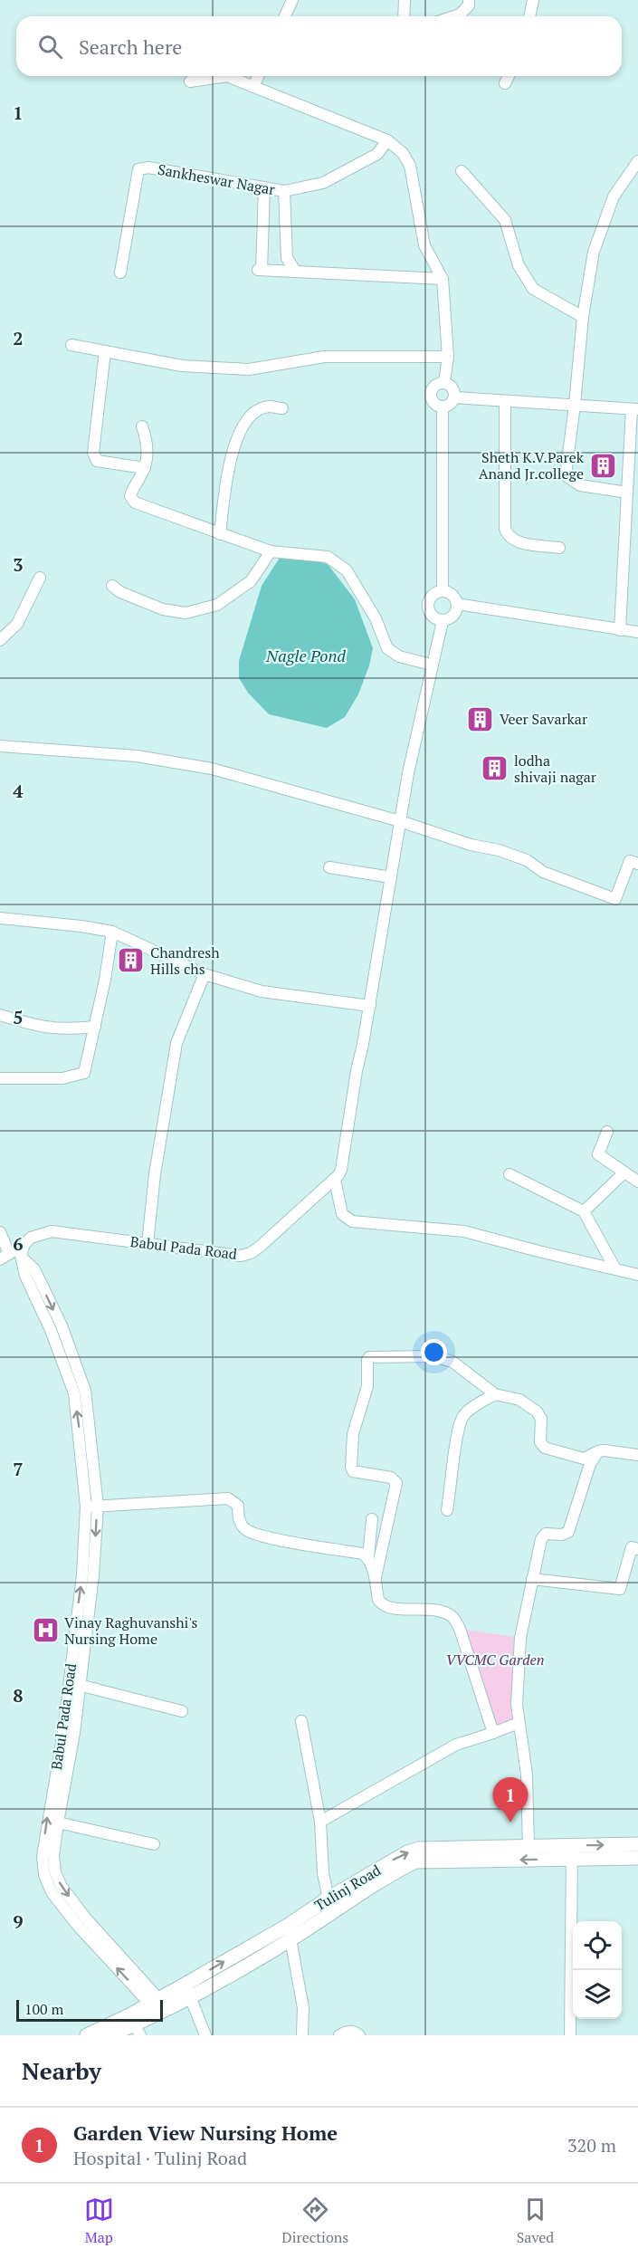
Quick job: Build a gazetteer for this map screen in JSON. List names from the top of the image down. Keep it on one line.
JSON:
{"streets":{"main road":["Tulinj Road"],"street":["Sankheswar Nagar","Babul Pada Road"]},"crossings":[["Babul Pada Road","Tulinj Road"]],"water":["Nagle Pond"],"parks":["VVCMC Garden"],"places":{"building":["Sheth K.V.Parek Anand Jr.college","Veer Savarkar","lodha shivaji nagar","Chandresh Hills chs"],"hospital":["Vinay Raghuvanshi's Nursing Home"]},"scale_bar":"100 m","page":{"search":"Search here","pins":"1","scale":"100 m","heading":"Nearby","list":[{"mark":"1","name":"Garden View Nursing Home","note":"Hospital · Tulinj Road","value":"320 m"}],"nav":["Map","Directions","Saved"]},"grid":{"rows":["1","2","3","4","5","6","7","8","9"]}}
